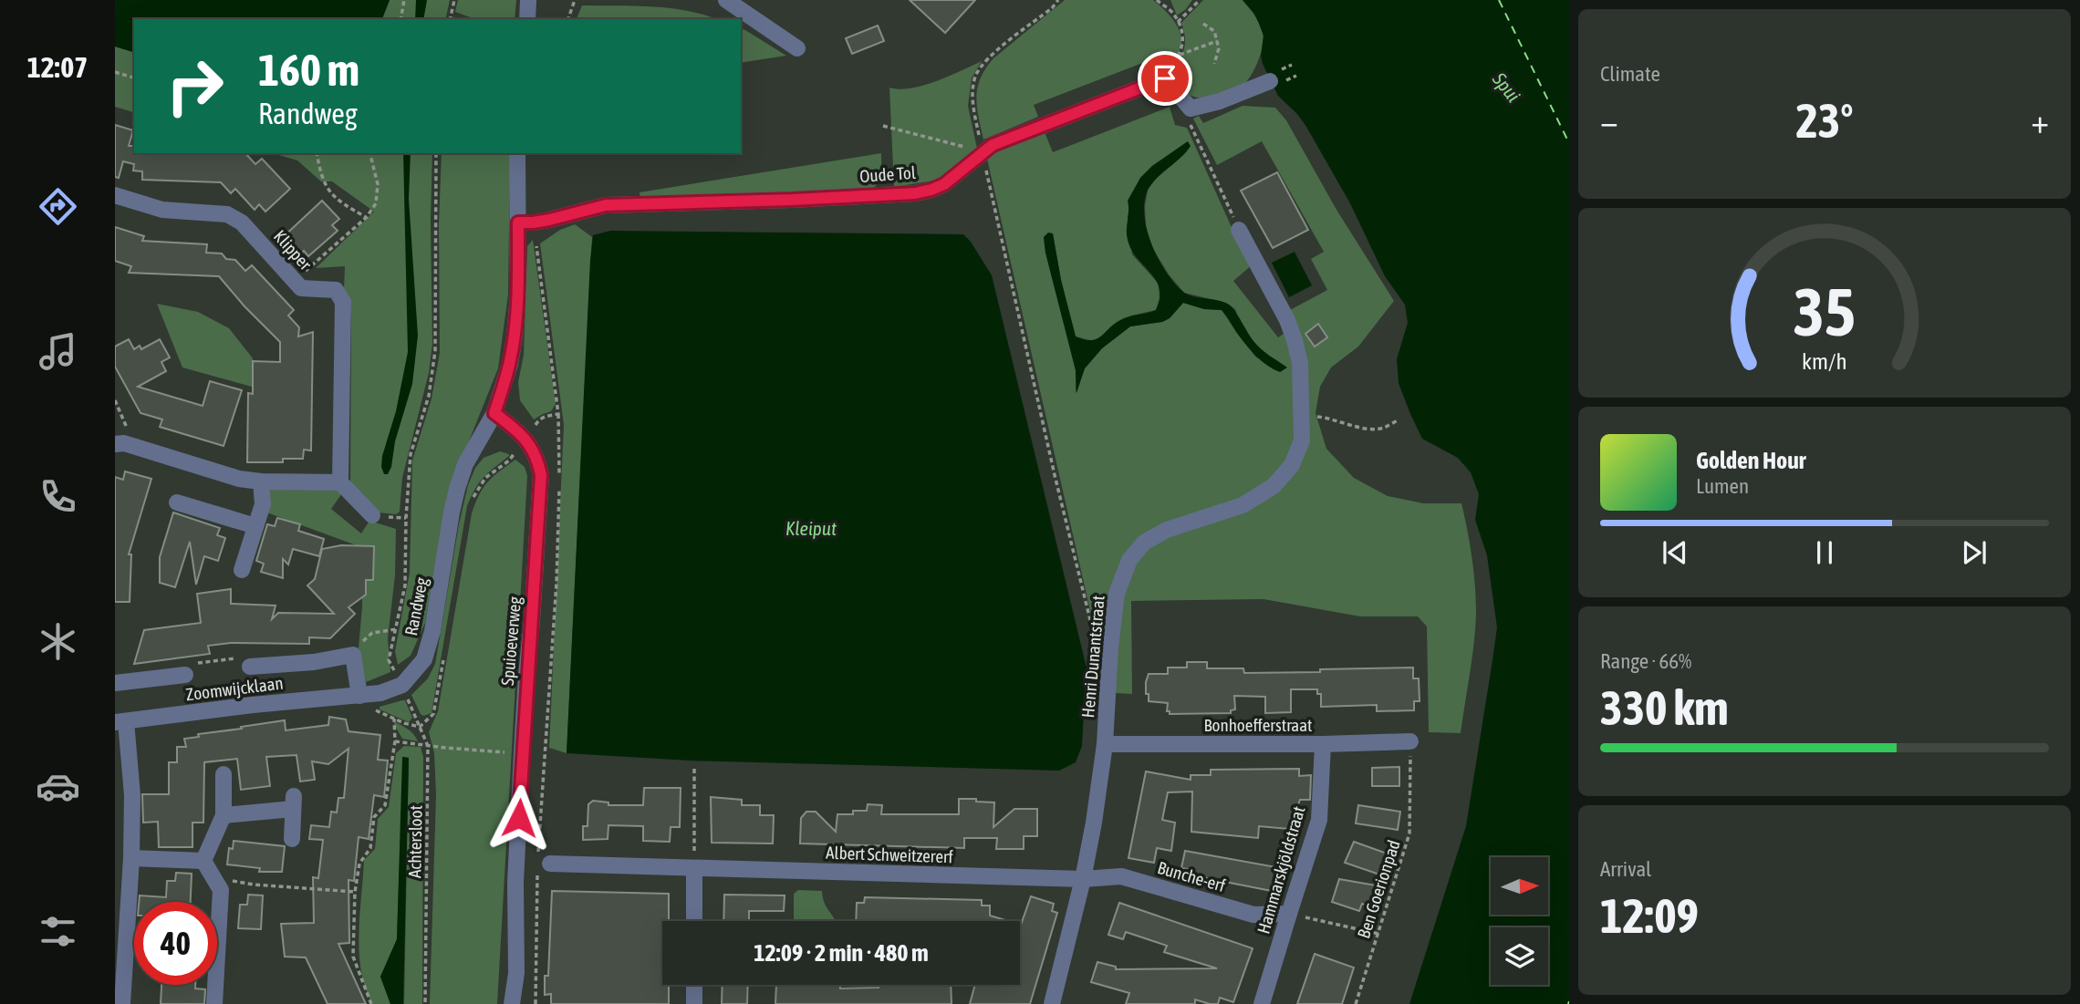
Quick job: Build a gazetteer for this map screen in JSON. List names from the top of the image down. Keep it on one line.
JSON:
{"streets":{"street":["Oude Tol","Klipper","Randweg","Spuioeverweg","Henri Dunantstraat","Zoomwijcklaan","Bonhoefferstraat","Albert Schweitzererf","Hammarskjöldstraat","Bunche-erf"],"path":["Achtersloot","Ben Goerionpad"]},"crossings":[["Oude Tol","Randweg"],["Randweg","Spuioeverweg"],["Randweg","Zoomwijcklaan"],["Randweg","Achtersloot"],["Henri Dunantstraat","Bonhoefferstraat"],["Henri Dunantstraat","Albert Schweitzererf"],["Henri Dunantstraat","Bunche-erf"],["Zoomwijcklaan","Achtersloot"],["Bonhoefferstraat","Hammarskjöldstraat"],["Bonhoefferstraat","Ben Goerionpad"],["Albert Schweitzererf","Bunche-erf"],["Hammarskjöldstraat","Bunche-erf"]],"water":["Spui","Kleiput"],"north":"right","page":{"tabs":"12:07","tile":["Climate",["Range · 66%","330 km"],["Arrival","12:09"]],"turn":["160 m","Randweg"],"heat":["−","23°","+"],"song":["Golden Hour","Lumen"],"limit":"40","trip":"12:09 · 2 min · 480 m","gauge":["35","km/h"]}}
